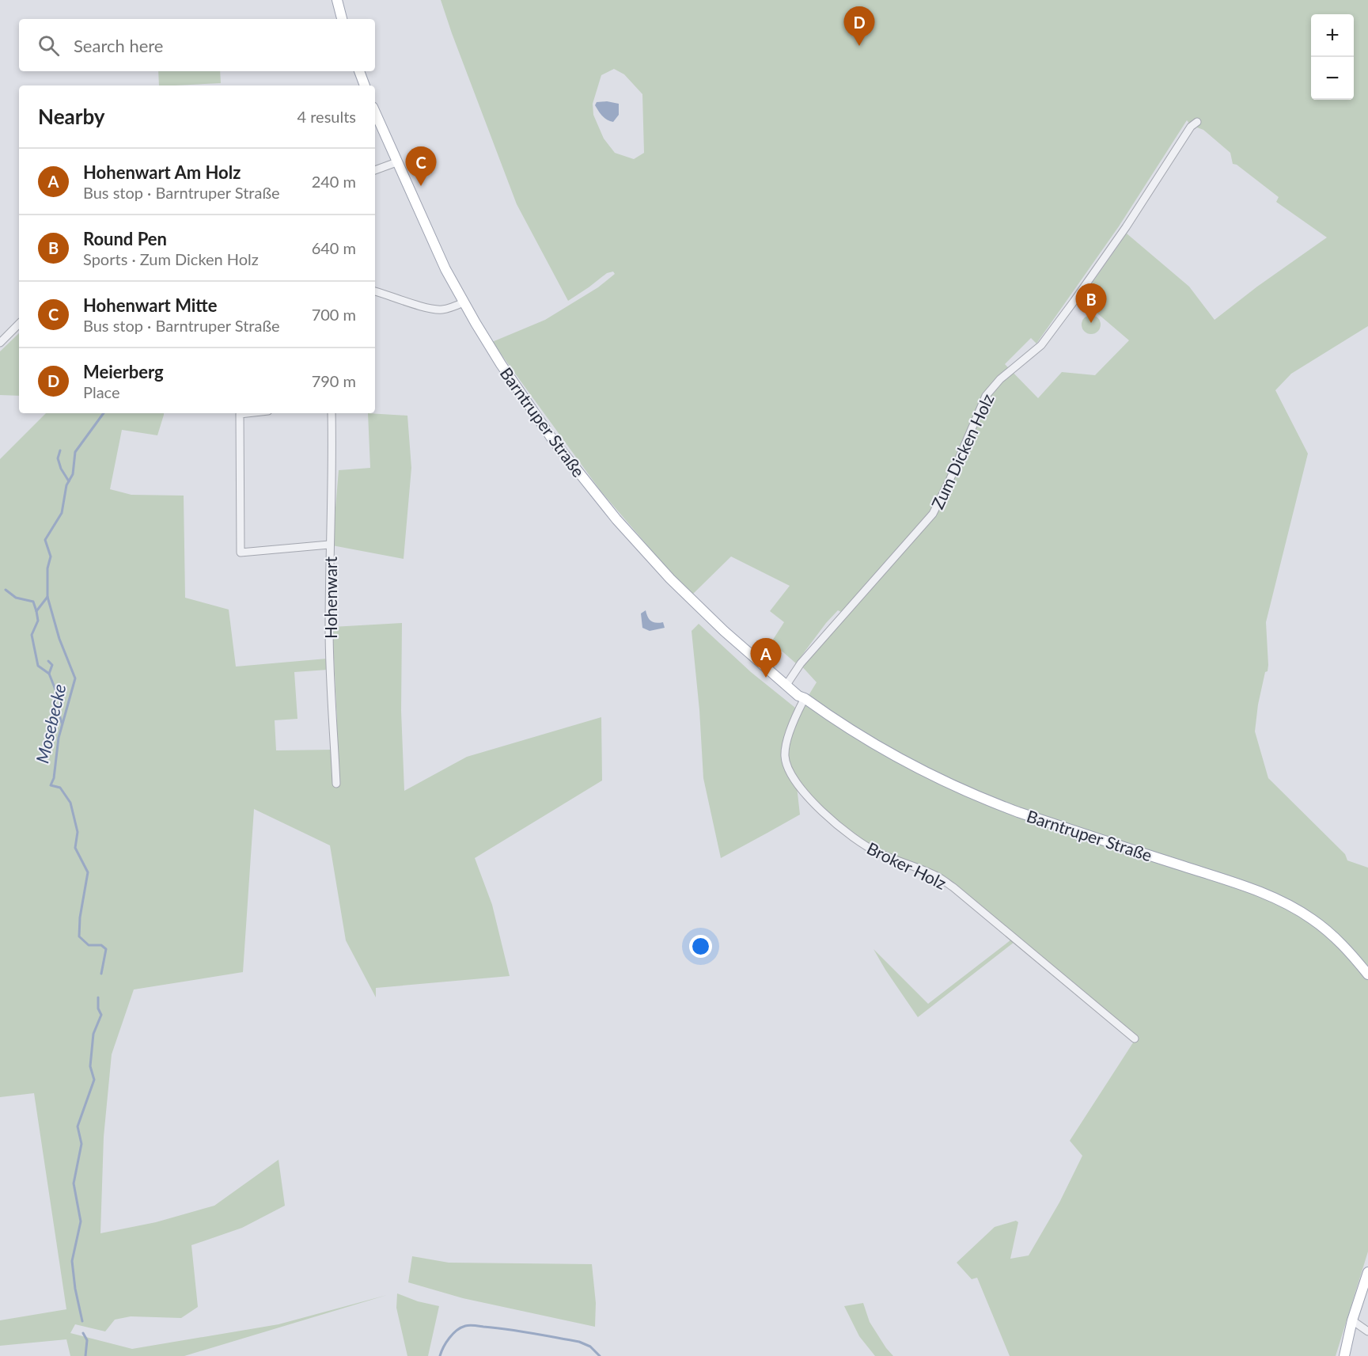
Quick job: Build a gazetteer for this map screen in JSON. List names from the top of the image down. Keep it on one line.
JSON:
{"streets":{"main road":["Barntruper Straße"],"street":["Zum Dicken Holz","Hohenwart","Broker Holz"]},"crossings":[["Barntruper Straße","Zum Dicken Holz"],["Barntruper Straße","Broker Holz"]],"water":["Mosebecke"],"page":{"pins":["D","C","B","A"],"map_buttons":["+","−"],"search":"Search here","heading":["Nearby","4 results"],"list":[{"mark":"A","name":"Hohenwart Am Holz","note":"Bus stop · Barntruper Straße","value":"240 m"},{"mark":"B","name":"Round Pen","note":"Sports · Zum Dicken Holz","value":"640 m"},{"mark":"C","name":"Hohenwart Mitte","note":"Bus stop · Barntruper Straße","value":"700 m"},{"mark":"D","name":"Meierberg","note":"Place","value":"790 m"}]}}
